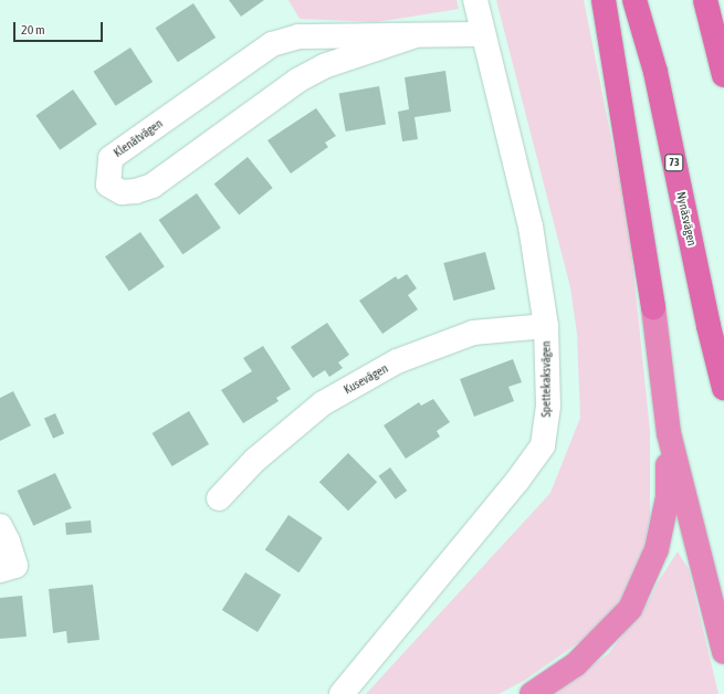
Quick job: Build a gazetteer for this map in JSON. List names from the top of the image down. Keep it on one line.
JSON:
{"streets":{"highway":["73","Nynäsvägen"],"street":["Klenätvägen","Kusevägen","Spettekaksvägen"]},"crossings":[["Klenätvägen","Spettekaksvägen"],["Kusevägen","Spettekaksvägen"]],"scale_bar":"20 m"}
